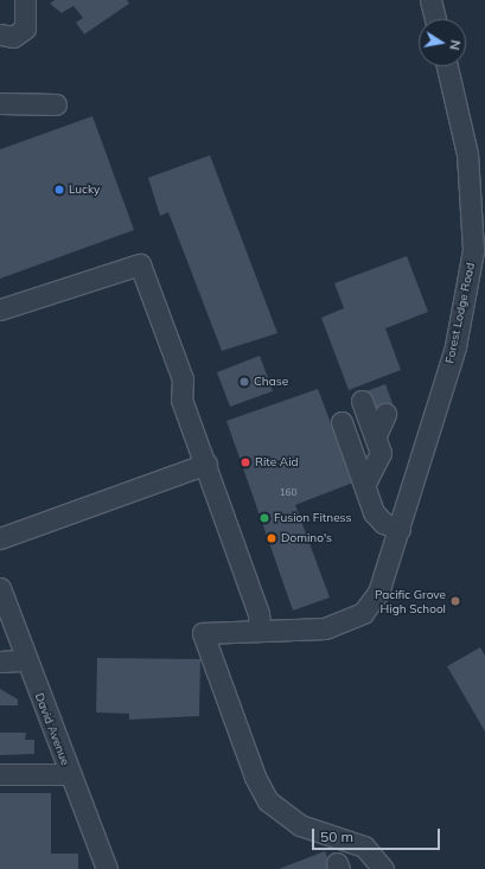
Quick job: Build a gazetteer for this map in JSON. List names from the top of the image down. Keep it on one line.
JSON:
{"streets":{"street":["Forest Lodge Road","David Avenue"]},"places":["Lucky","Chase","Rite Aid","Fusion Fitness","Domino's","Pacific Grove High School"],"house_numbers":["160"],"scale_bar":"50 m","north":"right"}
